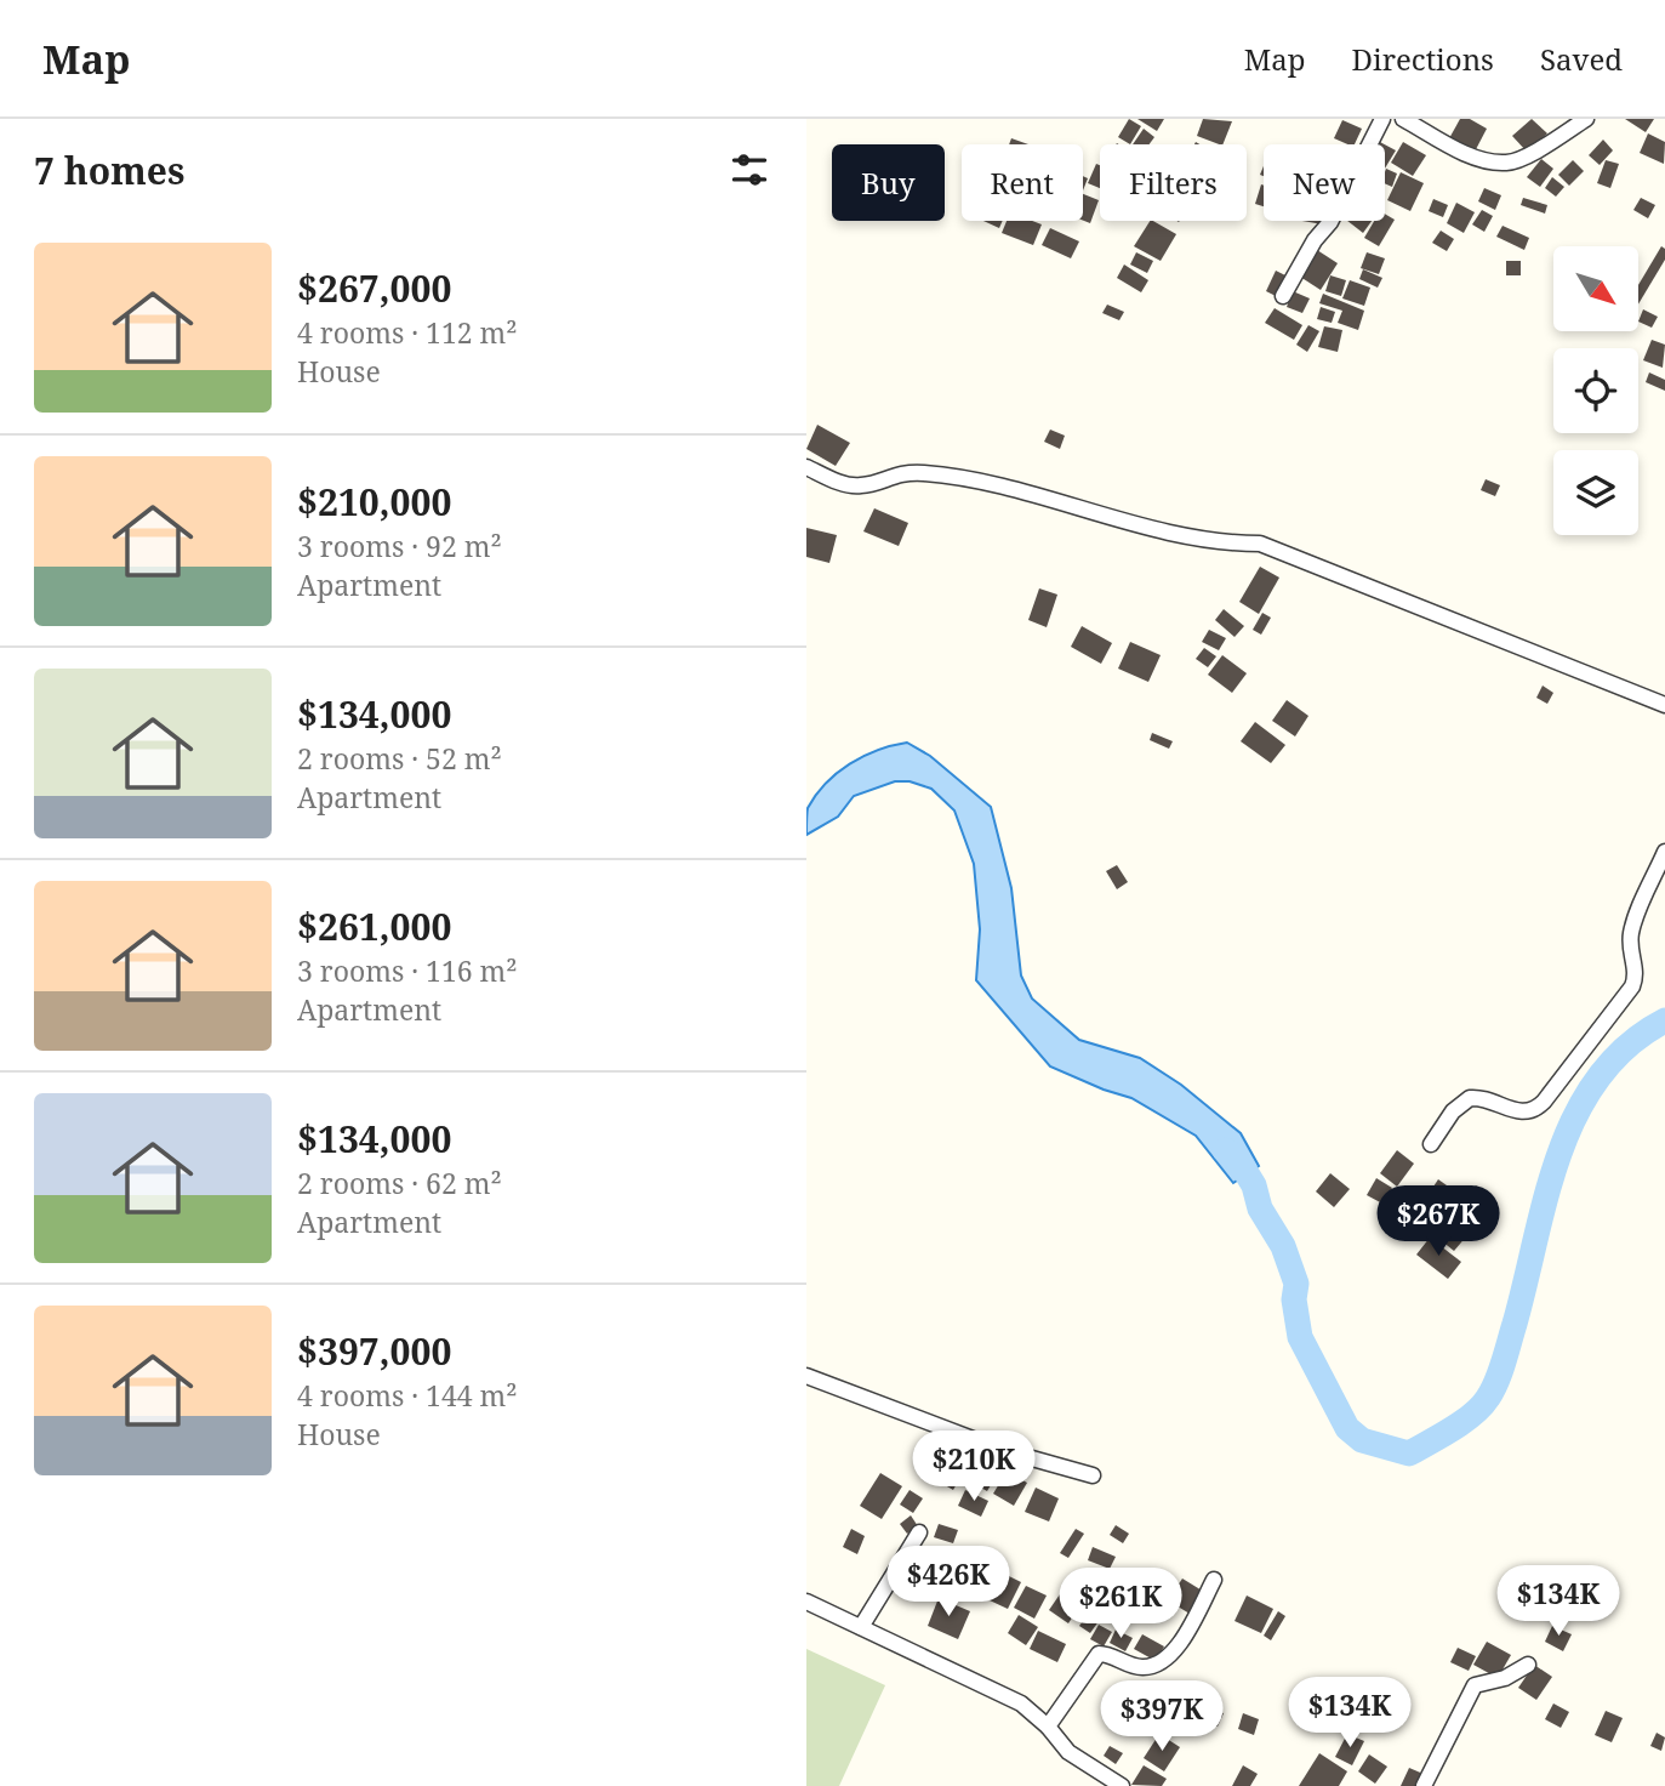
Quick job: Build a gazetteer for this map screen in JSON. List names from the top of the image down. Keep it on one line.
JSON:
{"north":"bottom right","page":{"header":"Map","nav":["Map","Directions","Saved"],"heading":"7 homes","chip":["Buy","Rent","Filters","New"],"list":[{"name":"$267,000","note":"4 rooms · 112 m² · House"},{"name":"$210,000","note":"3 rooms · 92 m² · Apartment"},{"name":"$134,000","note":"2 rooms · 52 m² · Apartment"},{"name":"$261,000","note":"3 rooms · 116 m² · Apartment"},{"name":"$134,000","note":"2 rooms · 62 m² · Apartment"},{"name":"$397,000","note":"4 rooms · 144 m² · House"}],"price":["$267K","$210K","$426K","$134K","$261K","$134K","$397K"]}}
